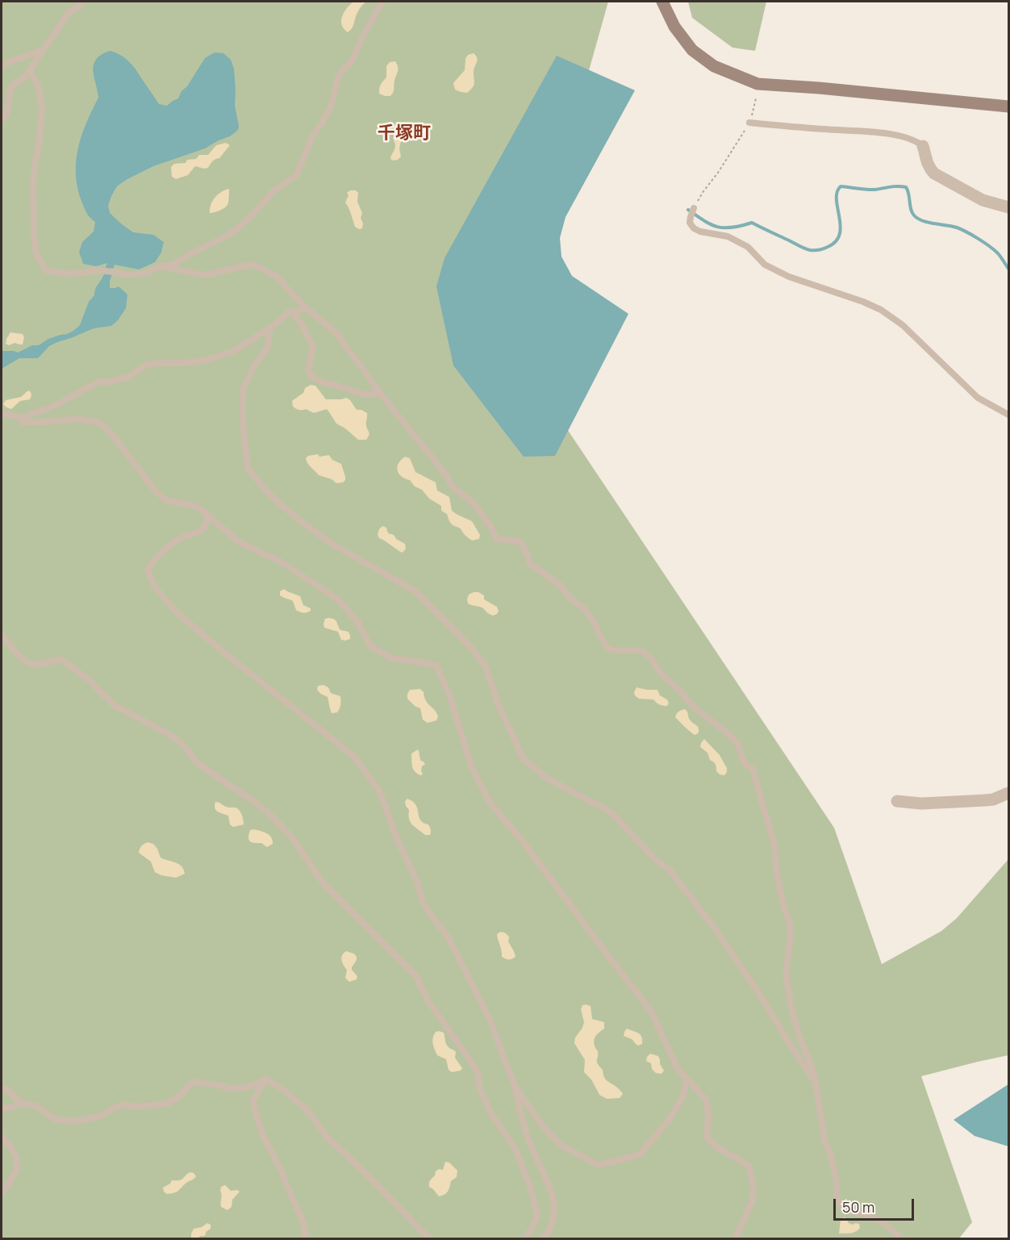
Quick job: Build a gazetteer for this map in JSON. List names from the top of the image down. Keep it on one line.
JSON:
{"districts":["千塚町"],"scale_bar":"50 m"}
